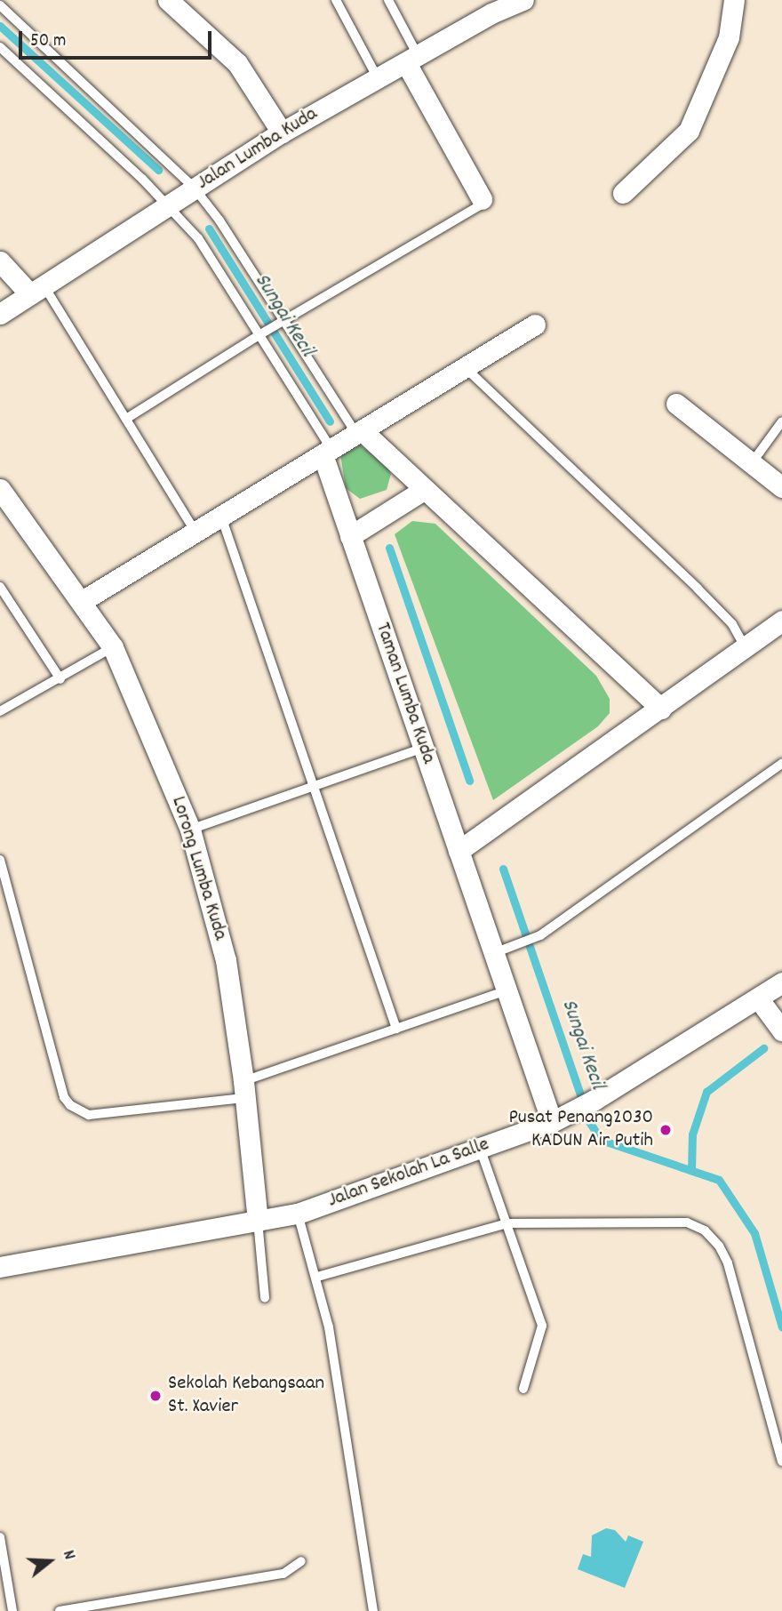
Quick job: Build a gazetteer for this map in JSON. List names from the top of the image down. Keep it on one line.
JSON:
{"streets":{"street":["Jalan Lumba Kuda","Taman Lumba Kuda","Lorong Lumba Kuda","Jalan Sekolah La Salle"]},"crossings":[["Taman Lumba Kuda","Jalan Sekolah La Salle"],["Lorong Lumba Kuda","Jalan Sekolah La Salle"]],"water":["Sungai Kecil"],"places":["Pusat Penang2030 KADUN Air Putih","Sekolah Kebangsaan St. Xavier"],"scale_bar":"50 m","north":"right"}
